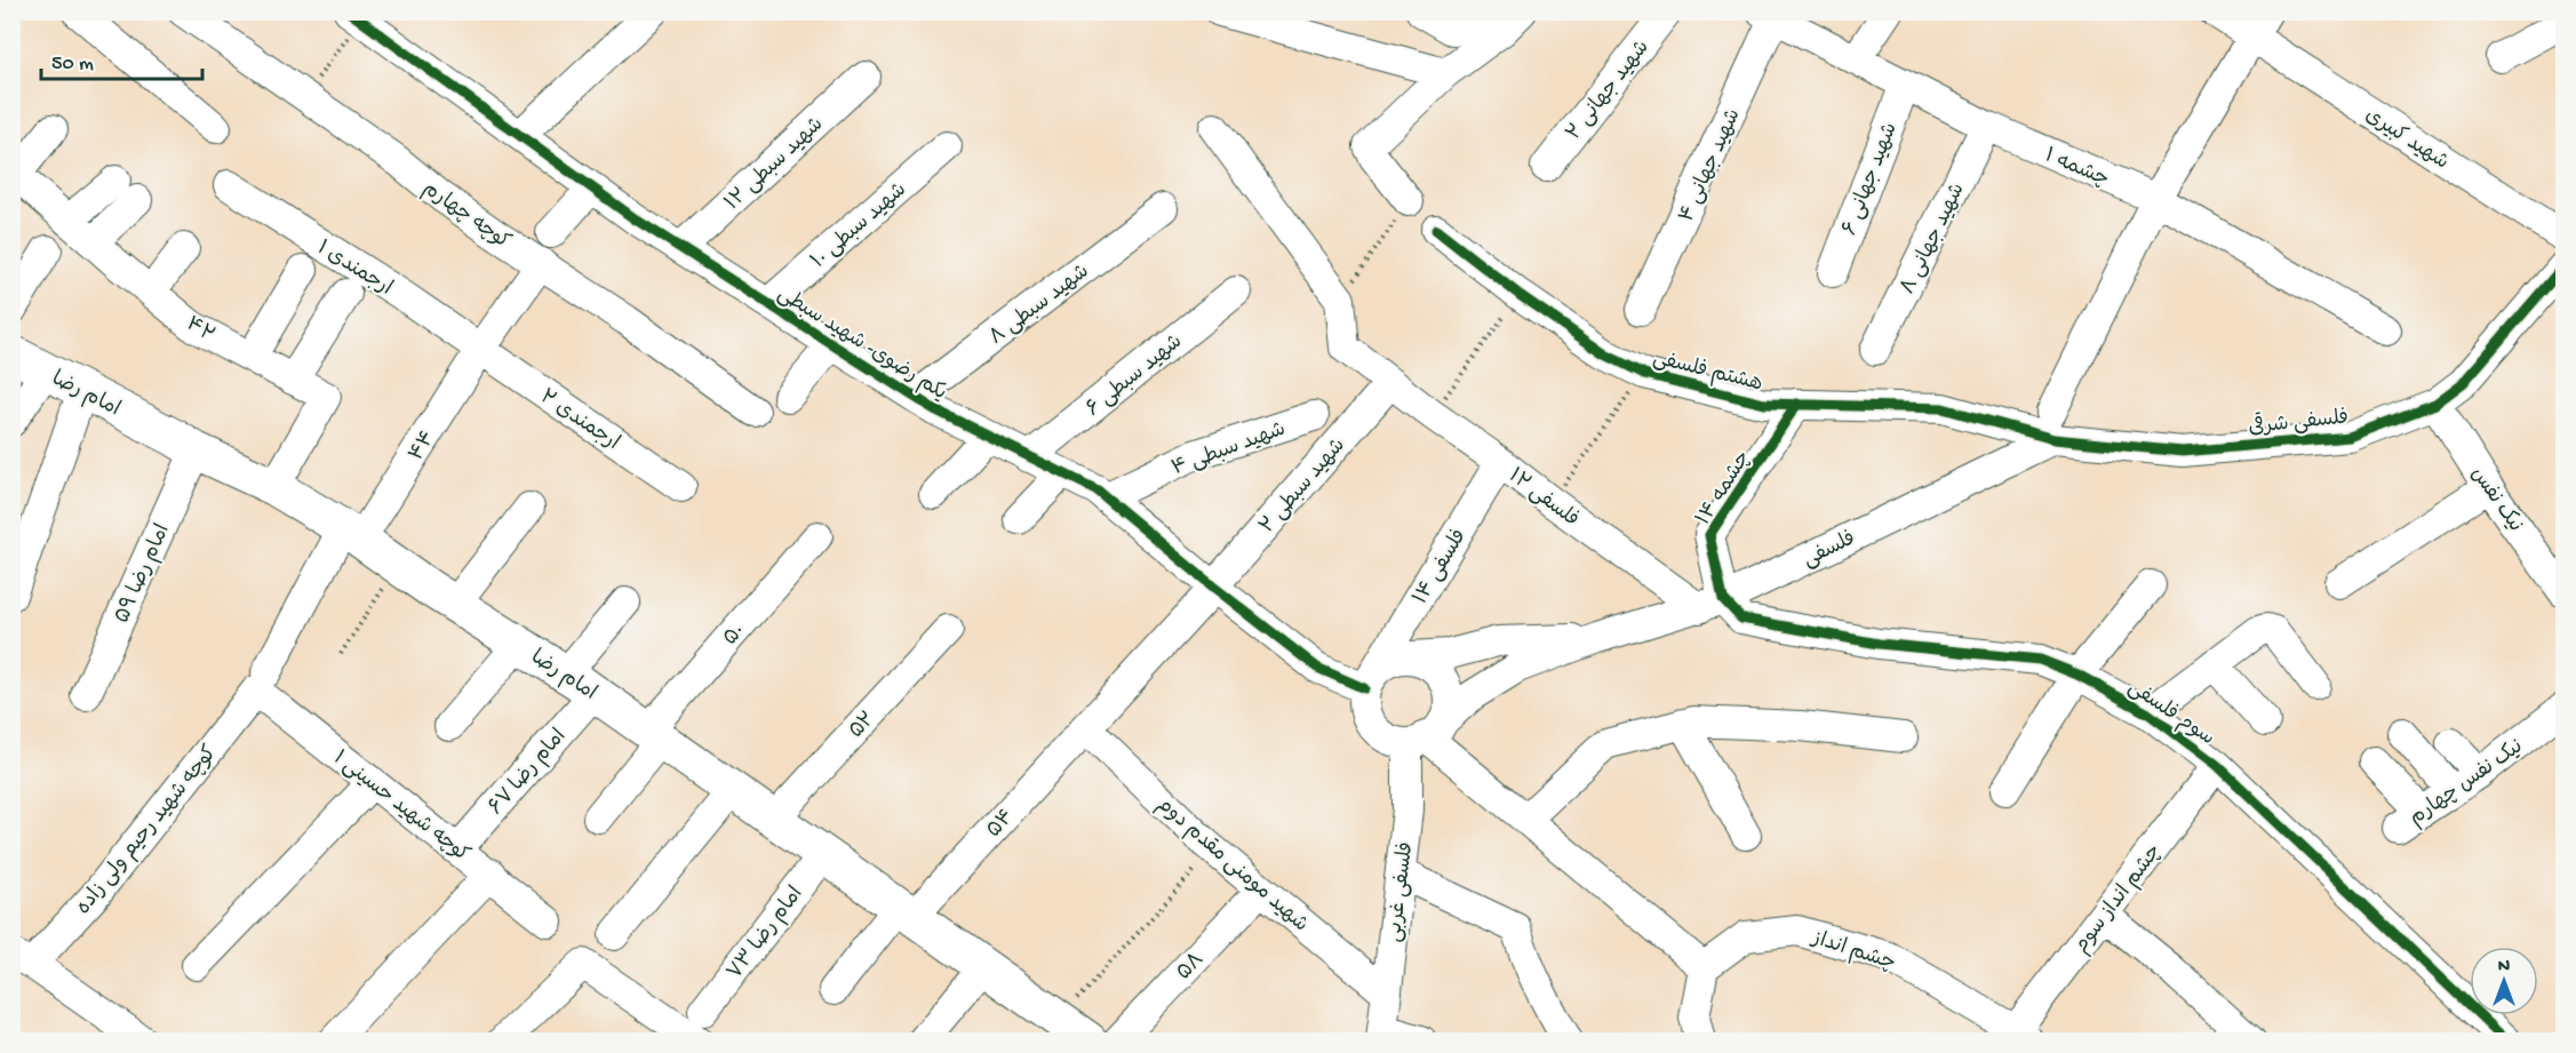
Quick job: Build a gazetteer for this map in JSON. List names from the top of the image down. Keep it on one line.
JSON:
{"streets":{"main road":["امام رضا"],"street":["۲ شهید جهانی","شهید کبیری","۱۲ شهید سبطی","۴ شهید جهانی","چشمه ۱","۶ شهید جهانی","کوچه چهارم","۱۰ شهید سبطی","۸ شهید جهانی","۱ ارجمندی","۸ شهید سبطی","۴۲","یکم رضوی- شهید سبطی","هشتم فلسفی","۶ شهید سبطی","۲ ارجمندی","فلسفی شرقی","۴۴","۴ شهید سبطی","۲ شهید سبطی","۱۴ چشمه","۱۲ فلسفی","نیک نفس","فلسفی","۱۴ فلسفی","۵۹ امام رضا","۵۰","سوم فلسفی","۵۲","امام رضا ۶۷","نیک نفس چهارم","کوچه شهید حسینی ۱","۵۴","کوچه شهید رحیم ولی زاده","شهید مومنی مقدم دوم","فلسفی غربی","چشم انداز سوم","امام رضا ۷۳","چشم انداز","۵۸"]},"crossings":[["۱۲ شهید سبطی","یکم رضوی- شهید سبطی"],["۴ شهید جهانی","چشمه ۱"],["چشمه ۱","۶ شهید جهانی"],["چشمه ۱","۸ شهید جهانی"],["کوچه چهارم","۴۴"],["۱۰ شهید سبطی","یکم رضوی- شهید سبطی"],["۱ ارجمندی","۲ ارجمندی"],["۱ ارجمندی","۴۴"],["۸ شهید سبطی","یکم رضوی- شهید سبطی"],["۴۲","امام رضا"],["یکم رضوی- شهید سبطی","۶ شهید سبطی"],["یکم رضوی- شهید سبطی","۴ شهید سبطی"],["یکم رضوی- شهید سبطی","۲ شهید سبطی"],["یکم رضوی- شهید سبطی","۱۴ فلسفی"],["یکم رضوی- شهید سبطی","فلسفی غربی"],["هشتم فلسفی","فلسفی شرقی"],["هشتم فلسفی","۱۴ چشمه"],["هشتم فلسفی","فلسفی"],["امام رضا","۴۴"],["امام رضا","۵۹ امام رضا"],["امام رضا","۵۰"],["امام رضا","۵۲"],["امام رضا","امام رضا ۶۷"],["امام رضا","۵۴"],["امام رضا","امام رضا ۷۳"],["۲ ارجمندی","۴۴"],["فلسفی شرقی","نیک نفس"],["فلسفی شرقی","فلسفی"],["۴۴","کوچه شهید حسینی ۱"],["۴۴","کوچه شهید رحیم ولی زاده"],["۲ شهید سبطی","۱۲ فلسفی"],["۲ شهید سبطی","۵۴"],["۲ شهید سبطی","شهید مومنی مقدم دوم"],["۱۴ چشمه","۱۲ فلسفی"],["۱۴ چشمه","فلسفی"],["۱۴ چشمه","سوم فلسفی"],["۱۲ فلسفی","فلسفی"],["۱۲ فلسفی","۱۴ فلسفی"],["۱۲ فلسفی","سوم فلسفی"],["فلسفی","سوم فلسفی"],["۱۴ فلسفی","فلسفی غربی"],["سوم فلسفی","چشم انداز سوم"],["امام رضا ۶۷","کوچه شهید حسینی ۱"],["کوچه شهید حسینی ۱","کوچه شهید رحیم ولی زاده"],["۵۴","شهید مومنی مقدم دوم"],["شهید مومنی مقدم دوم","فلسفی غربی"],["شهید مومنی مقدم دوم","۵۸"],["چشم انداز سوم","چشم انداز"]],"scale_bar":"50 m","north":"top"}
